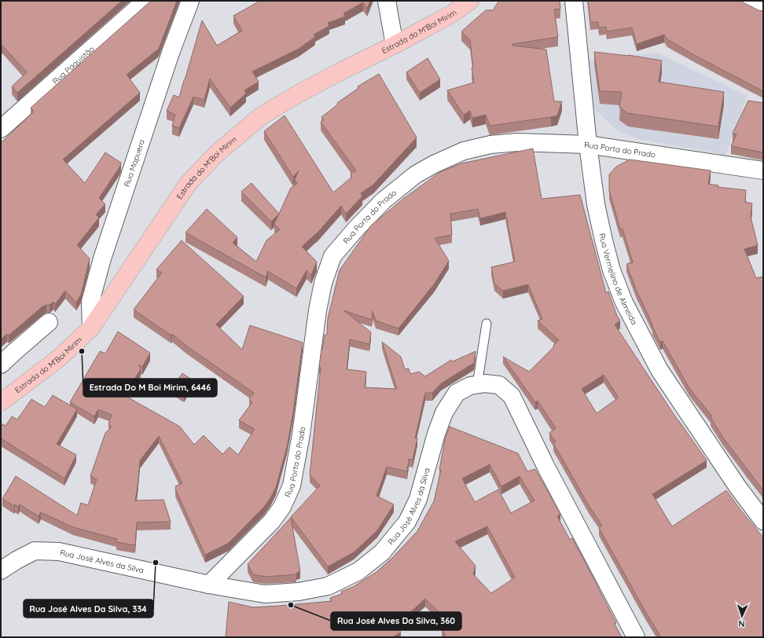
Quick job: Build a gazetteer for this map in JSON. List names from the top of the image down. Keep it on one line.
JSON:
{"streets":{"main road":["Estrada do M'Boi Mirim"],"street":["Rua Paquistão","Rua Porta do Prado","Rua Mapuera","Rua Vermelino de Almeida","Rua José Alves da Silva"]},"crossings":[["Estrada do M'Boi Mirim","Rua Mapuera"],["Rua Porta do Prado","Rua Vermelino de Almeida"],["Rua Porta do Prado","Rua José Alves da Silva"]],"places":["Estrada Do M Boi Mirim, 6446","Rua José Alves Da Silva, 334","Rua José Alves Da Silva, 360"],"north":"bottom"}
